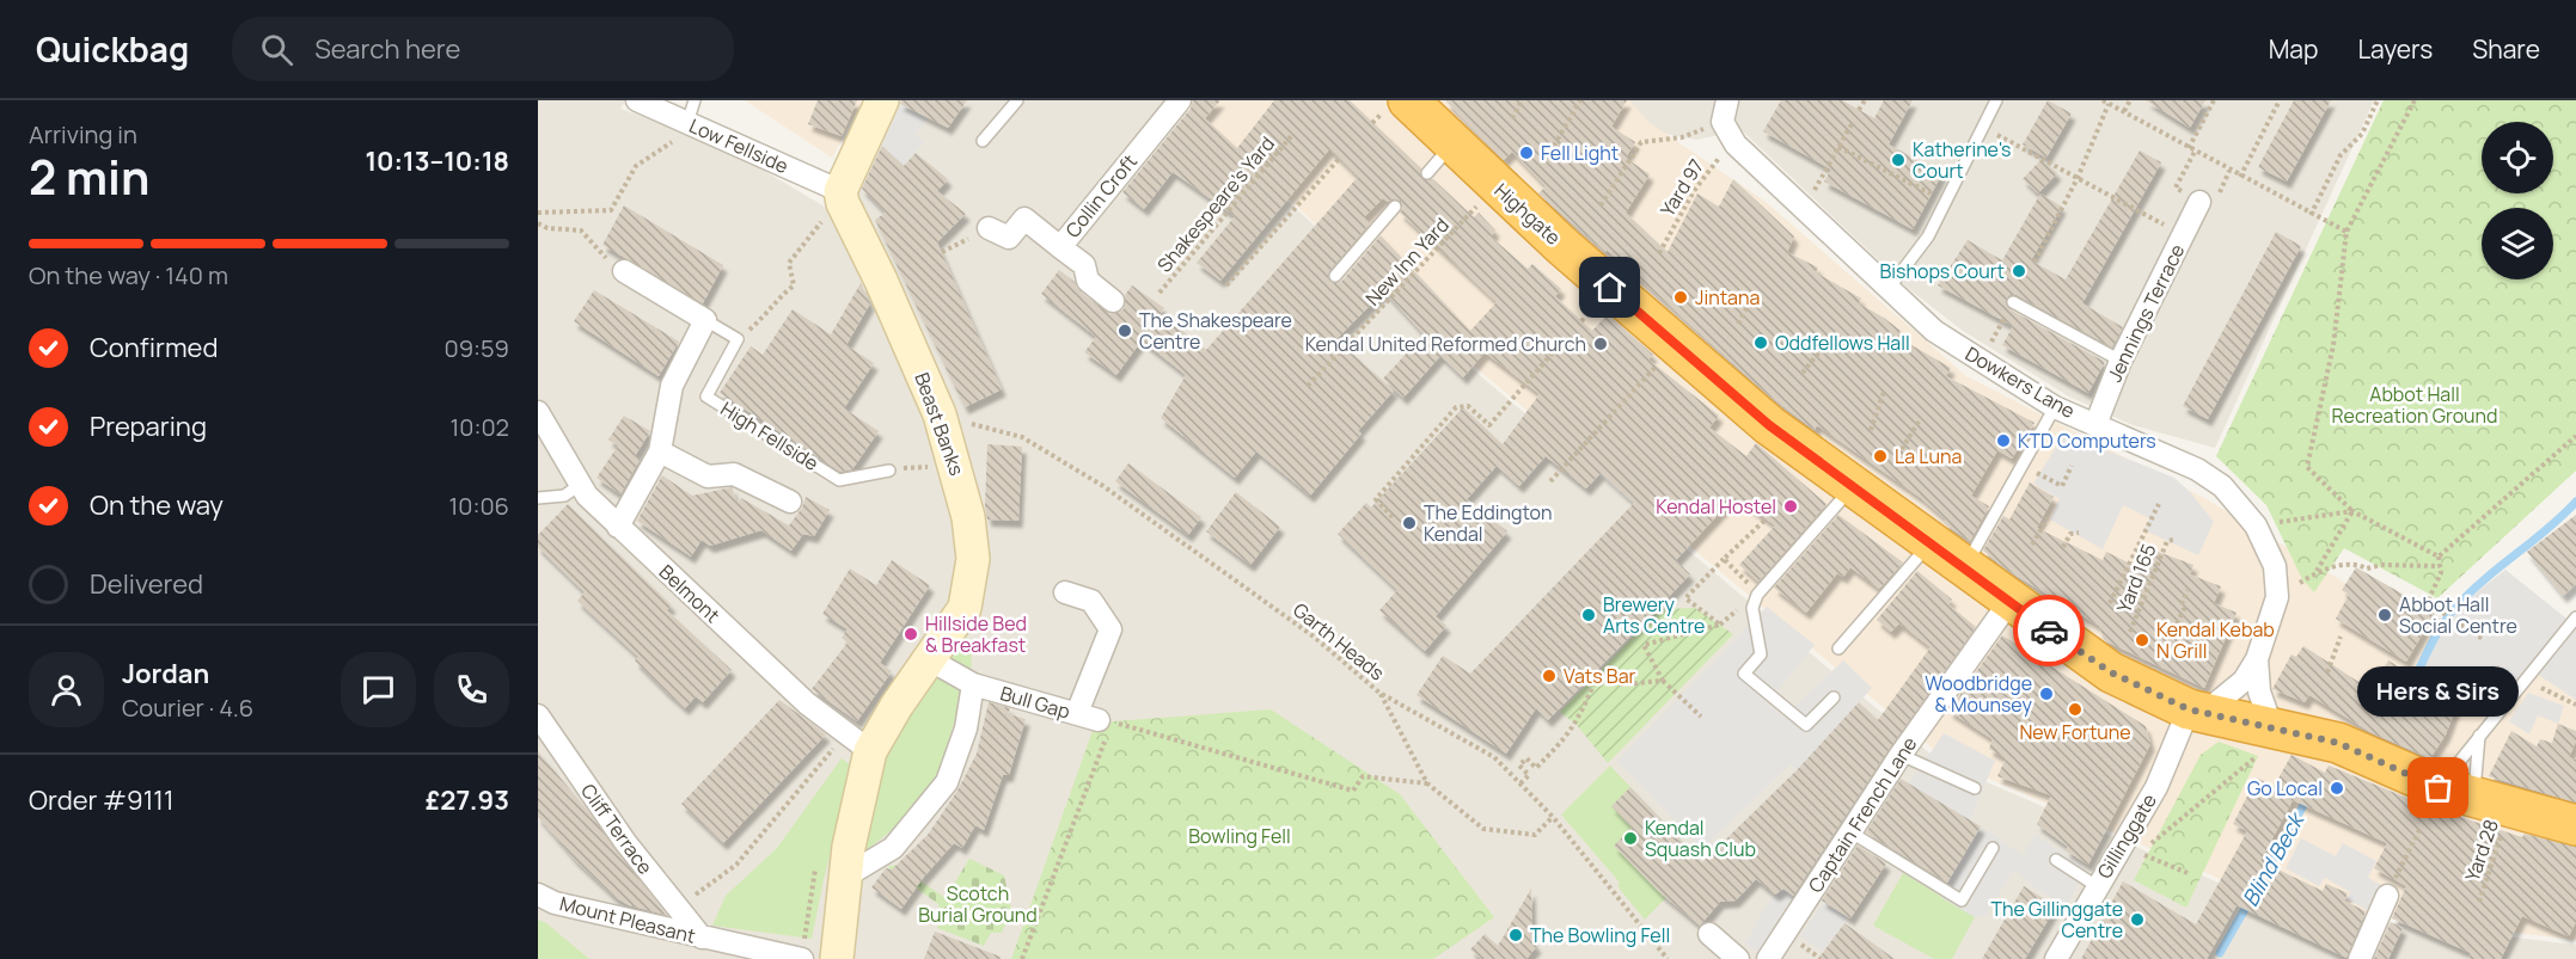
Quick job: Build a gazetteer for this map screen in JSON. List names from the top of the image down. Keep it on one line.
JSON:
{"streets":{"highway":["Highgate"],"street":["Low Fellside","Collin Croft","Jennings Terrace","Dowkers Lane","Beast Banks","High Fellside","Belmont","Bull Gap","Captain French Lane","Cliff Terrace","Gillinggate","Mount Pleasant"],"path":["Yard 97","Shakespeare's Yard","New Inn Yard","Yard 165","Garth Heads","Yard 28"]},"crossings":[["Low Fellside","Beast Banks"],["Yard 97","Dowkers Lane"],["Highgate","New Inn Yard"],["Highgate","Dowkers Lane"],["Highgate","Captain French Lane"],["Highgate","Gillinggate"],["Highgate","Yard 28"],["Jennings Terrace","Dowkers Lane"],["Dowkers Lane","Gillinggate"],["Beast Banks","Belmont"],["Beast Banks","Garth Heads"],["Cliff Terrace","Mount Pleasant"]],"water":["Blind Beck"],"parks":["Abbot Hall Recreation Ground","Bowling Fell","Scotch Burial Ground"],"places":["Fell Light","Katherine's Court","Bishops Court","Jintana","The Shakespeare Centre","Oddfellows Hall","Kendal United Reformed Church","KTD Computers","La Luna","Kendal Hostel","The Eddington Kendal","Brewery Arts Centre","Abbot Hall Social Centre","Hillside Bed & Breakfast","Kendal Kebab N Grill","Vats Bar","Woodbridge & Mounsey","New Fortune","Go Local","Hers & Sirs","Kendal Squash Club","The Gillinggate Centre","The Bowling Fell"],"page":{"header":"Quickbag","search":"Search here","nav":["Map","Layers","Share"],"heading":["2 min","Arriving in","10:13–10:18"],"panel":["Jordan","Courier · 4.6","Order #9111","£27.93"],"bar":"On the way · 140 m","list":[["Confirmed","09:59"],["Preparing","10:02"],["On the way","10:06"],"Delivered"],"bubble":"Hers & Sirs"}}
